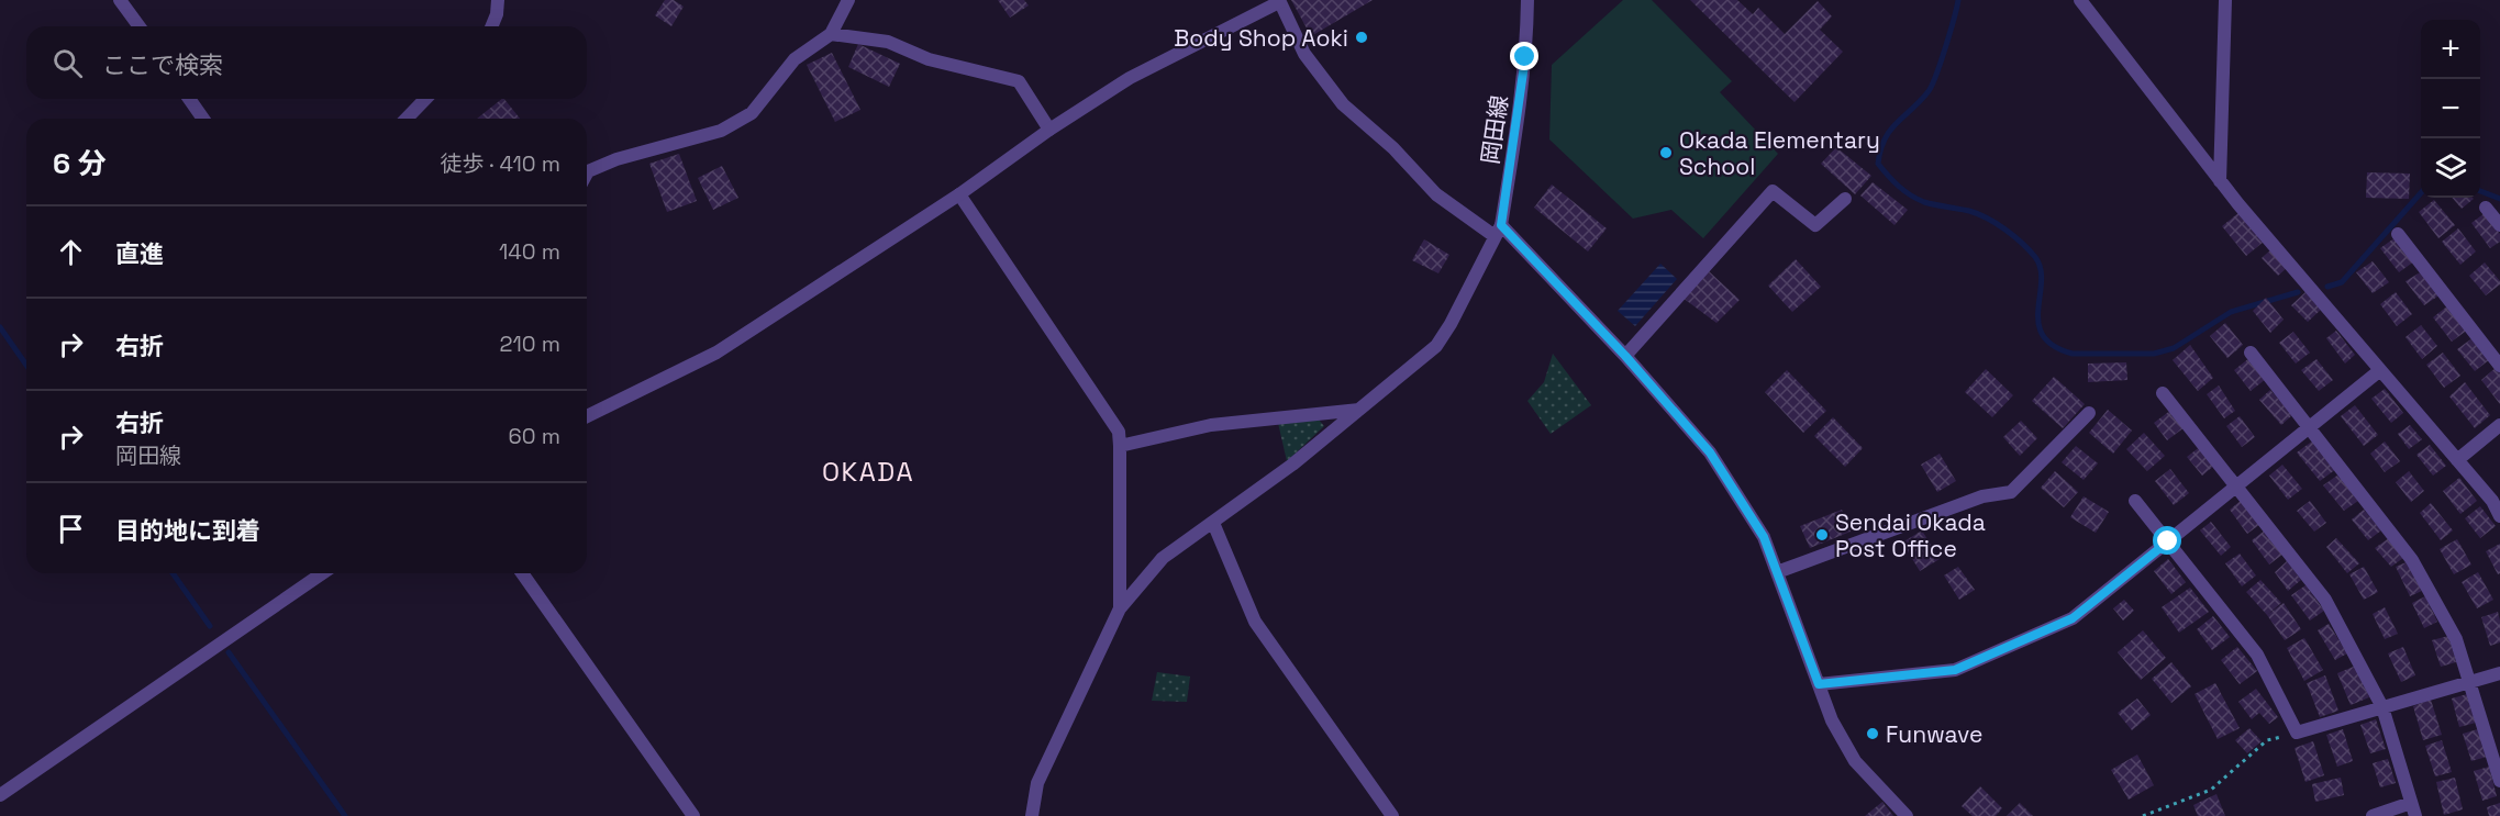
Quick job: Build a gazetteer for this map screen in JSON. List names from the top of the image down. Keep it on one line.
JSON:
{"streets":{"street":["岡田線"]},"districts":["OKADA"],"places":["Body Shop Aoki","Okada Elementary School","Sendai Okada Post Office","Funwave"],"page":{"map_buttons":["+","−"],"search":"ここで検索","heading":["6 分","徒歩 · 410 m"],"list":[["直進","140 m"],["右折","210 m"],["右折","岡田線","60 m"],"目的地に到着"]}}
